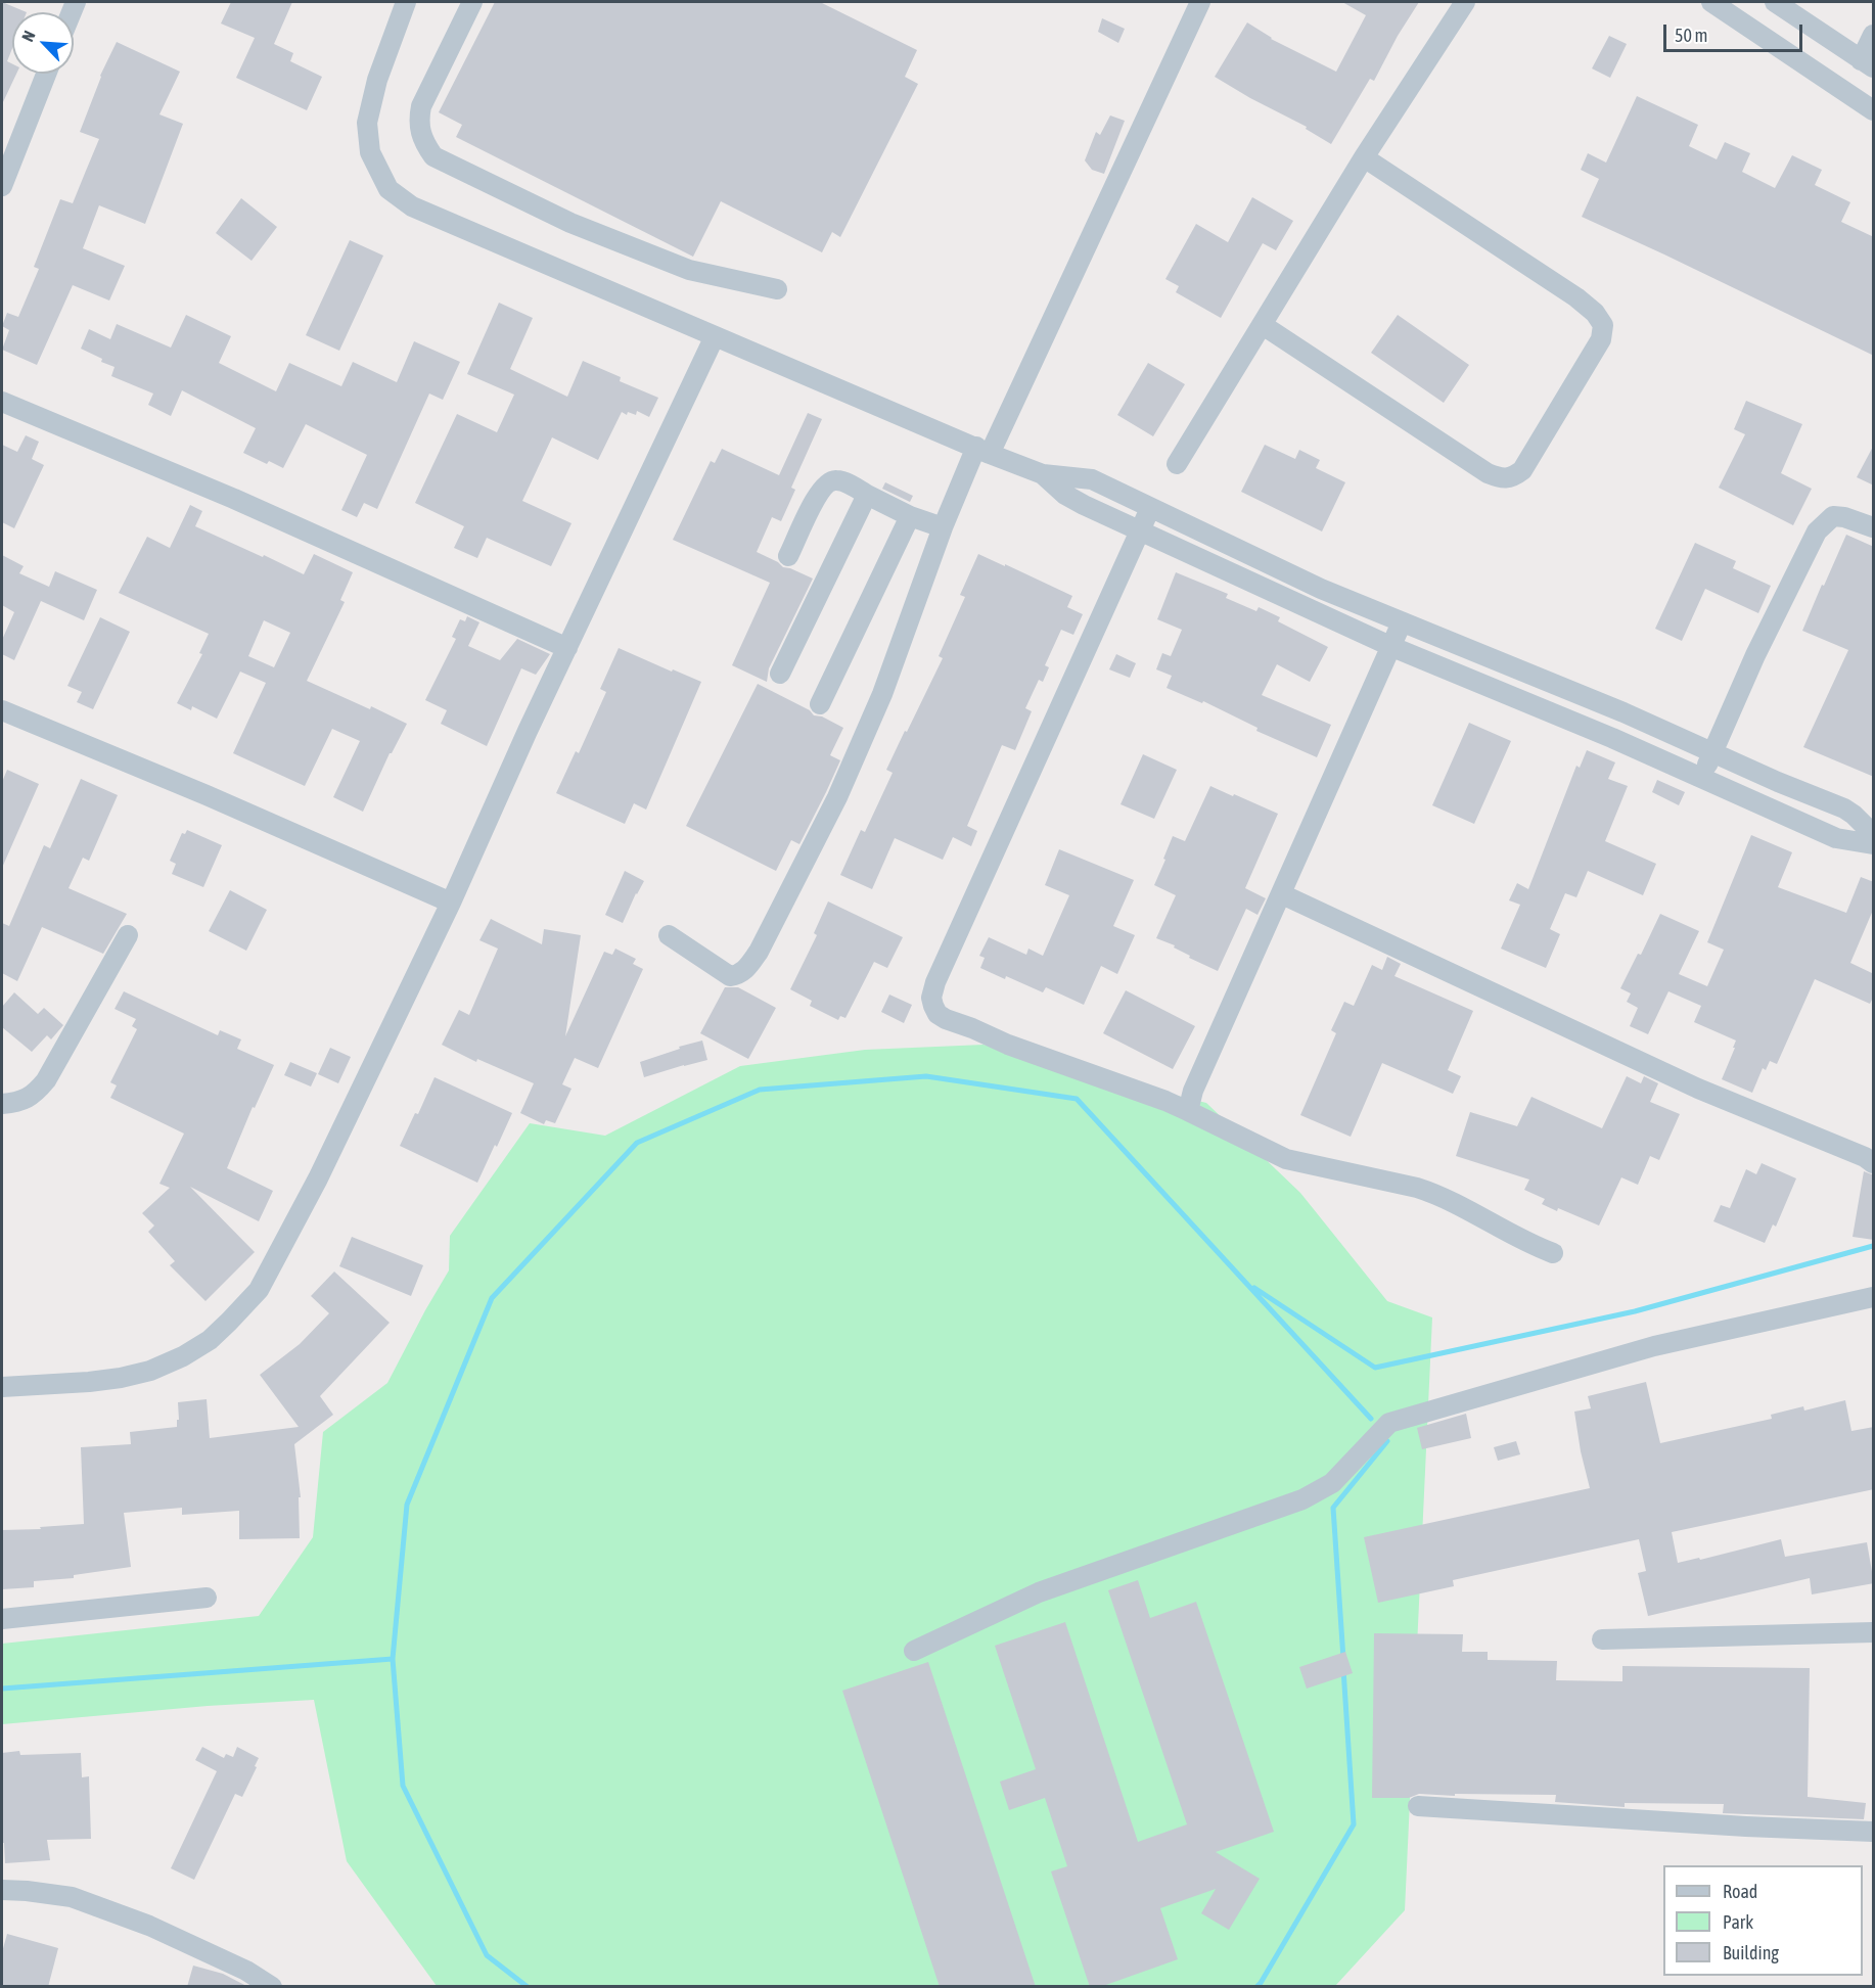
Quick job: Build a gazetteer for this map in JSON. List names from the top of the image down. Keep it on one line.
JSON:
{"legend":["Road","Park","Building"],"scale_bar":"50 m","north":"top left"}
